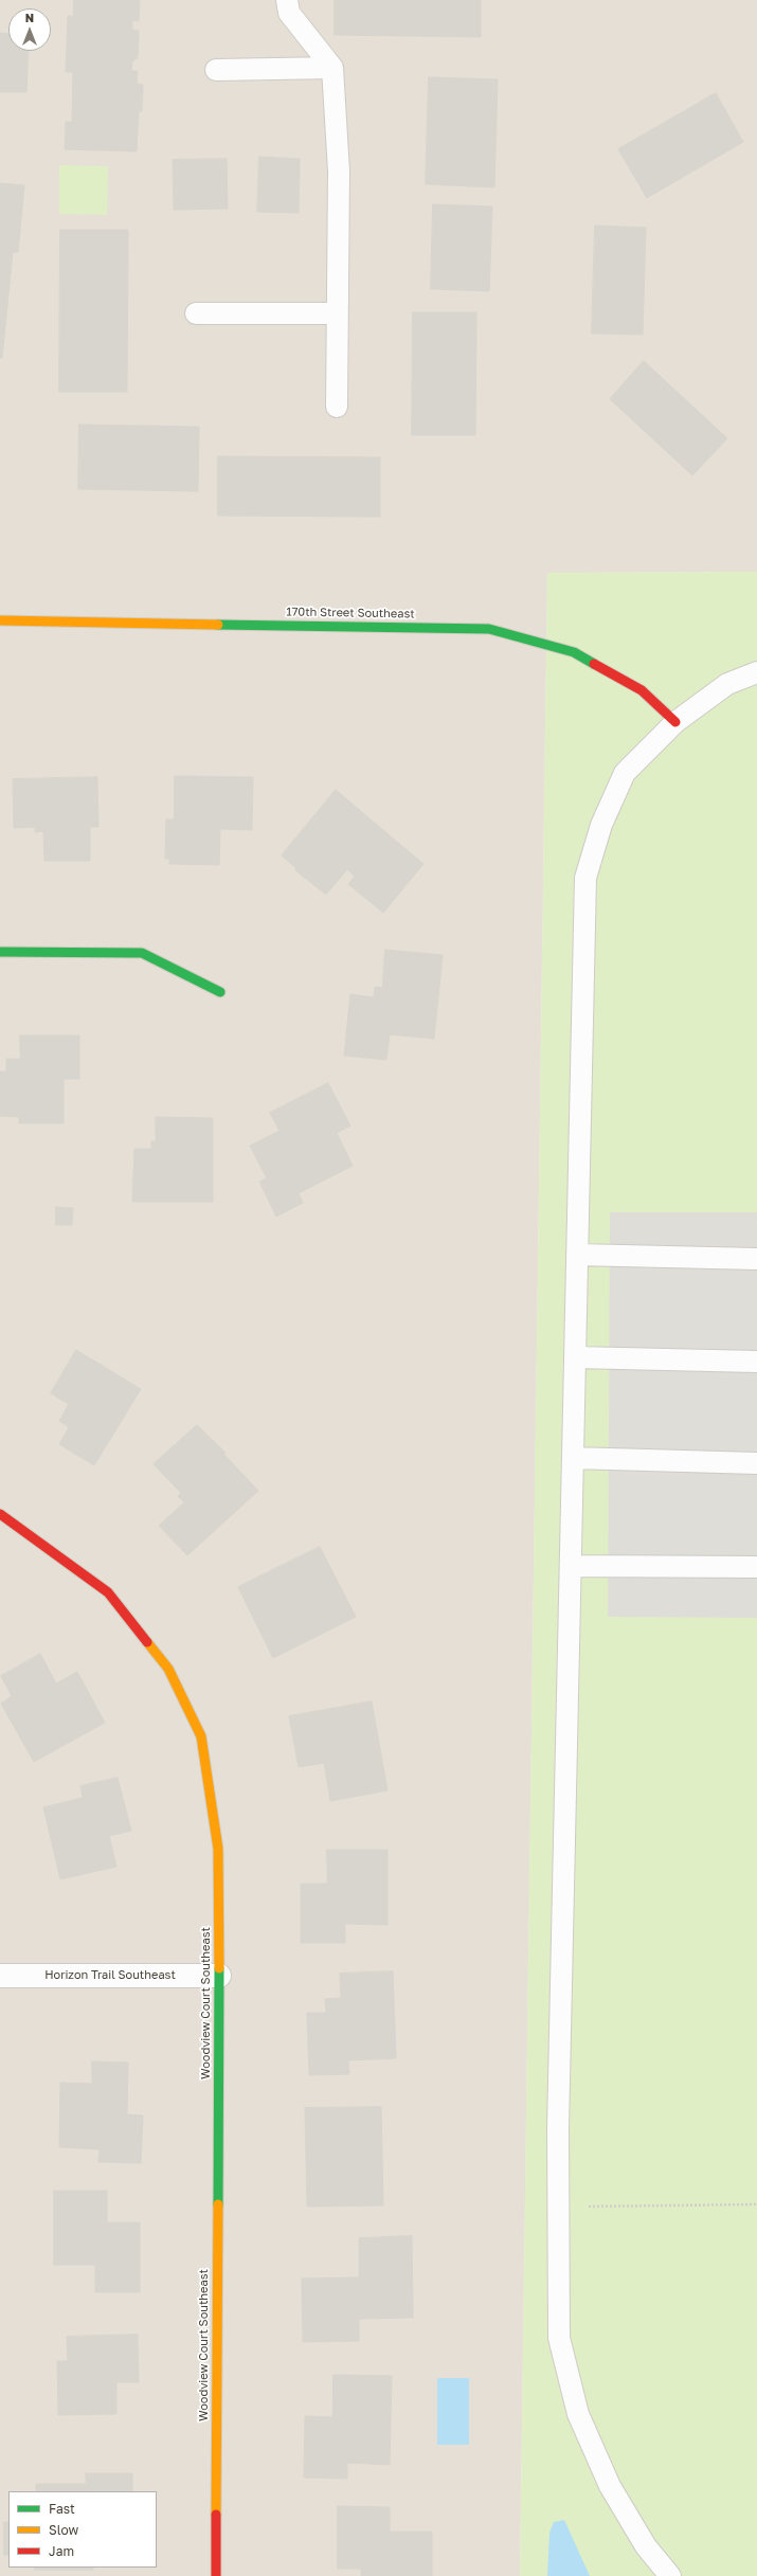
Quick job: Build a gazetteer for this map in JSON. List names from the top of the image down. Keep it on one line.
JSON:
{"streets":{"street":["170th Street Southeast","Horizon Trail Southeast","Woodview Court Southeast"]},"crossings":[["Horizon Trail Southeast","Woodview Court Southeast"]],"legend":["Fast","Slow","Jam"],"north":"top"}
